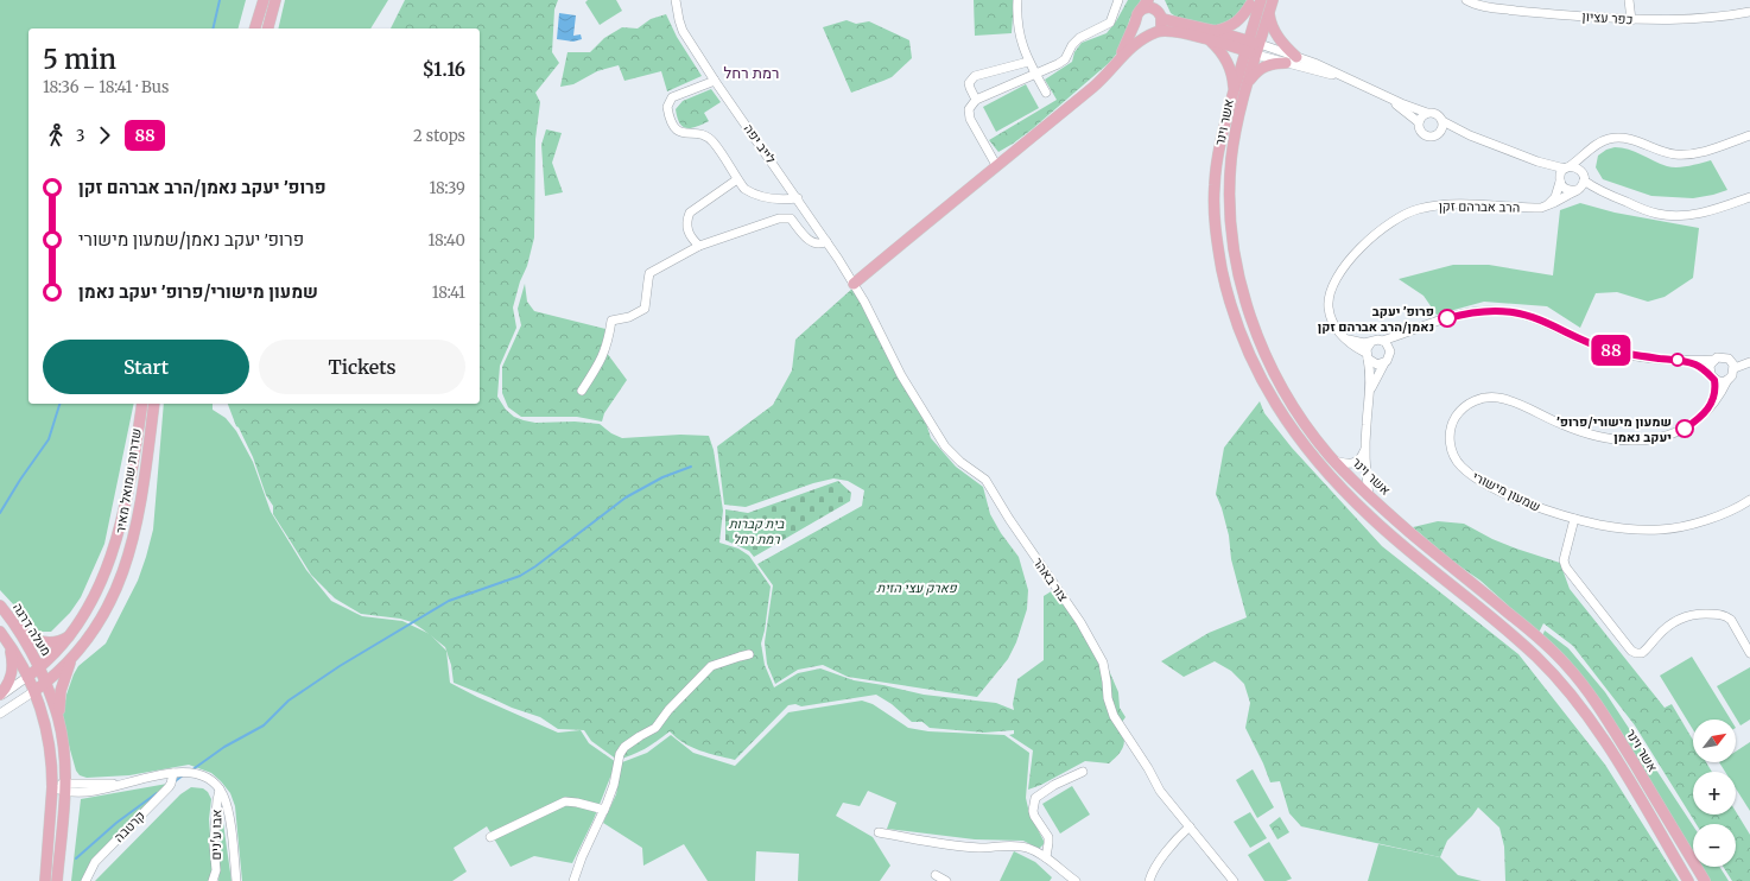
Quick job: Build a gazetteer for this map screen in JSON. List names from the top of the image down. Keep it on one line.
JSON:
{"streets":{"main road":["אשר וינר","שדרות שמואל מאיר","מעלה דרגה"],"street":["כפר עציון","לייב יפה","הרב אברהם זקן","שמעון מישורי","צור באהר","קרטבה","אבו ע'נים"]},"crossings":[["לייב יפה","צור באהר"],["שדרות שמואל מאיר","מעלה דרגה"]],"districts":["רמת רחל"],"parks":["בית קברות רמת רחל","פארק עצי הזית"],"places":["פרופ׳ יעקב נאמן/הרב אברהם זקן","שמעון מישורי/פרופ׳ יעקב נאמן"],"lines":["bus line 88"],"north":"top right","page":{"on_map":"88","heading":["5 min","18:36 – 18:41 · Bus","$1.16"],"legs":["3","88","2 stops"],"list":[{"name":"פרופ׳ יעקב נאמן/הרב אברהם זקן","value":"18:39"},{"name":"פרופ׳ יעקב נאמן/שמעון מישורי","value":"18:40"},{"name":"שמעון מישורי/פרופ׳ יעקב נאמן","value":"18:41"}],"buttons":["Start","Tickets"],"map_buttons":["+","−"]}}
